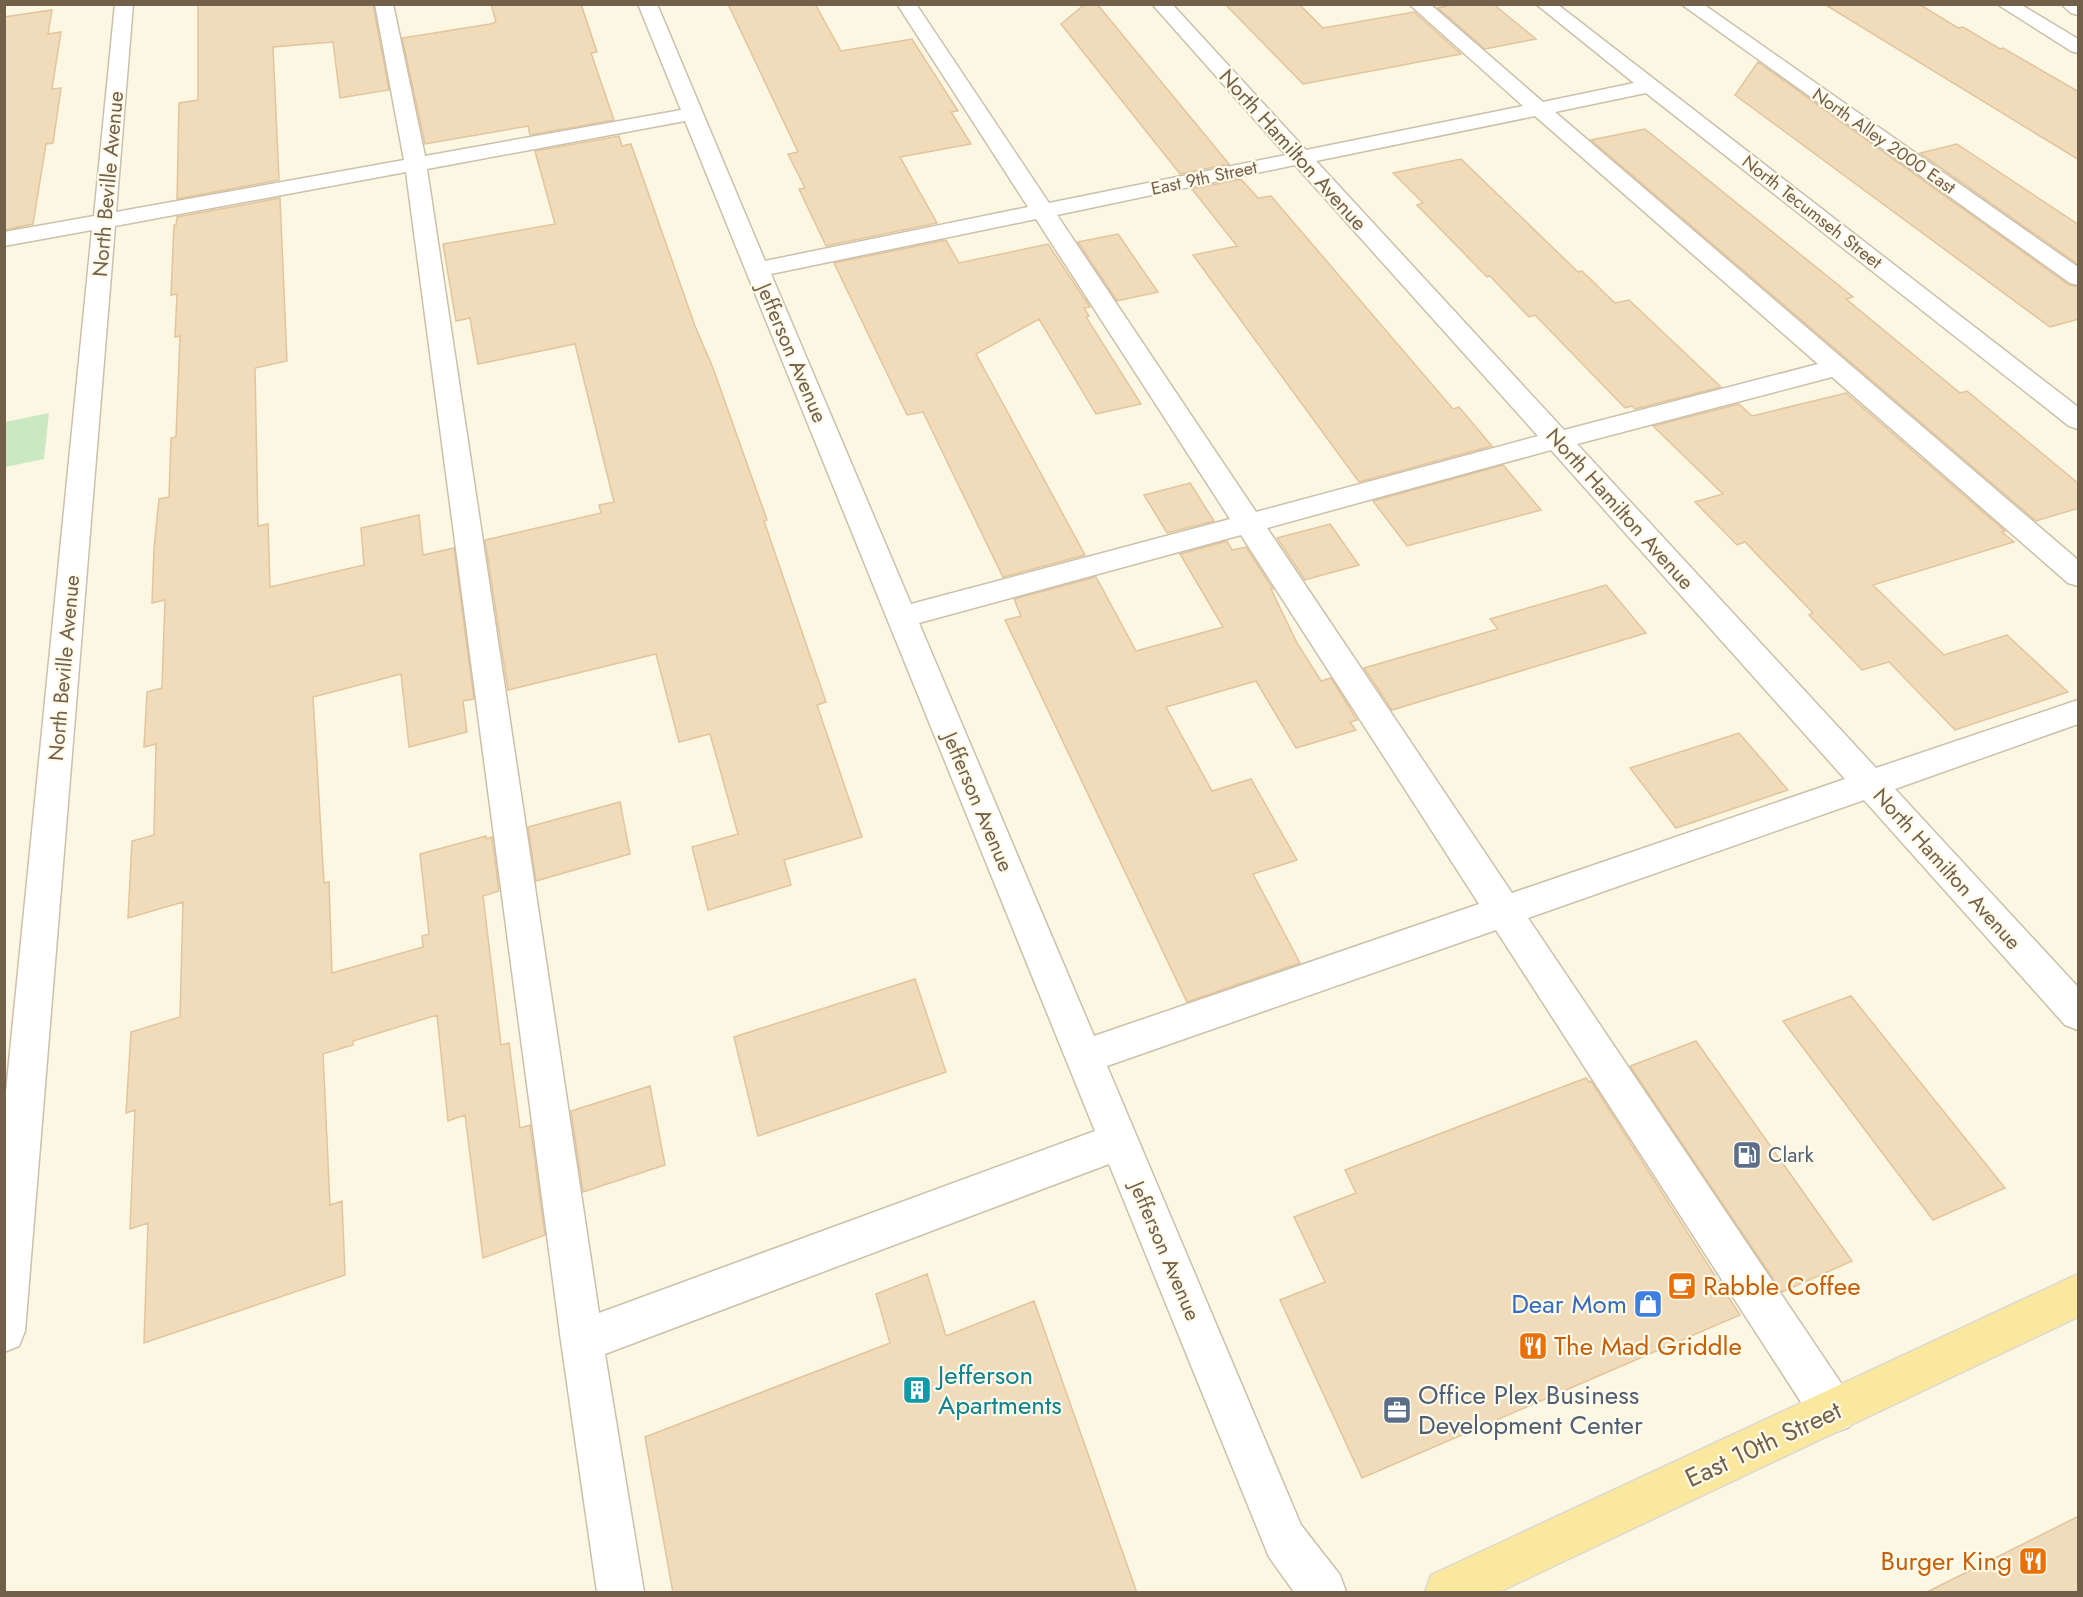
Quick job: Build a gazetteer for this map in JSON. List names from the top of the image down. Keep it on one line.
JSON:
{"streets":{"main road":["East 10th Street"],"street":["North Alley 2000 East","North Hamilton Avenue","East 9th Street","North Beville Avenue","North Tecumseh Street","Jefferson Avenue"]},"crossings":[["North Hamilton Avenue","East 9th Street"],["East 9th Street","North Tecumseh Street"],["East 9th Street","Jefferson Avenue"]],"places":{"fuel station":["Clark"],"cafe":["Rabble Coffee"],"shop":["Dear Mom"],"restaurant":["The Mad Griddle","Burger King"],"building":["Jefferson Apartments"],"office":["Office Plex Business Development Center"]}}
